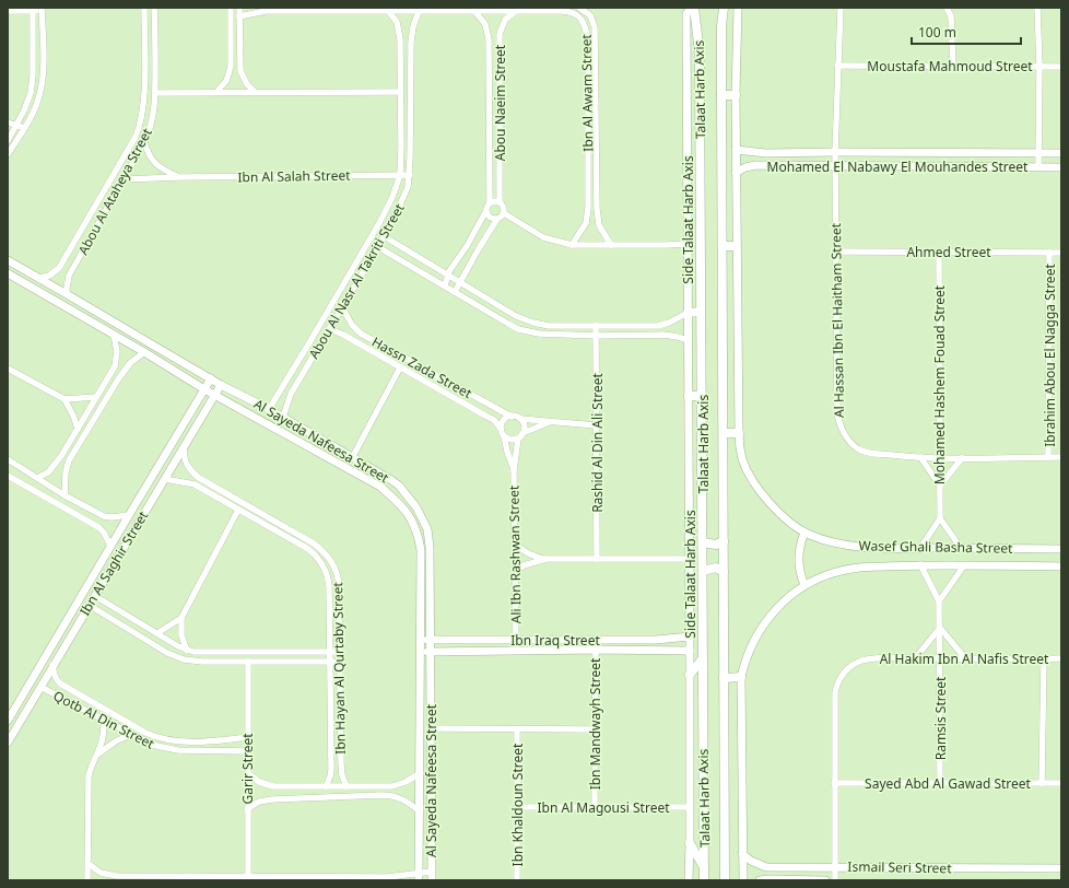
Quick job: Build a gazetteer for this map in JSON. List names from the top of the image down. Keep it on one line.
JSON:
{"streets":{"main road":["Talaat Harb Axis"],"street":["Moustafa Mahmoud Street","Ibn Al Awam Street","Abou Naeim Street","Mohamed El Nabawy El Mouhandes Street","Ibn Al Salah Street","Abou Al Ataheya Street","Side Talaat Harb Axis","Ahmed Street","Abou Al Nasr Al Takriti Street","Al Hassan Ibn El Haitham Street","Ibrahim Abou El Nagga Street","Hassn Zada Street","Mohamed Hashem Fouad Street","Al Sayeda Nafeesa Street","Rashid Al Din Ali Street","Wasef Ghali Basha Street","Ali Ibn Rashwan Street","Ibn Al Saghir Street","Ibn Iraq Street","Al Hakim Ibn Al Nafis Street","Ibn Hayan Al Qurtaby Street","Ramsis Street","Qotb Al Din Street","Ibn Mandwayh Street","Garir Street","Sayed Abd Al Gawad Street","Ibn Khaldoun Street","Ibn Al Magousi Street","Ismail Seri Street"]},"crossings":[["Moustafa Mahmoud Street","Al Hassan Ibn El Haitham Street"],["Talaat Harb Axis","Side Talaat Harb Axis"],["Ibn Al Awam Street","Abou Naeim Street"],["Ibn Al Awam Street","Abou Al Nasr Al Takriti Street"],["Mohamed El Nabawy El Mouhandes Street","Al Hassan Ibn El Haitham Street"],["Ibn Al Salah Street","Abou Al Ataheya Street"],["Ibn Al Salah Street","Abou Al Nasr Al Takriti Street"],["Abou Al Ataheya Street","Al Sayeda Nafeesa Street"],["Side Talaat Harb Axis","Ibn Iraq Street"],["Side Talaat Harb Axis","Ibn Al Magousi Street"],["Ahmed Street","Al Hassan Ibn El Haitham Street"],["Ahmed Street","Ibrahim Abou El Nagga Street"],["Ahmed Street","Mohamed Hashem Fouad Street"],["Abou Al Nasr Al Takriti Street","Hassn Zada Street"],["Abou Al Nasr Al Takriti Street","Al Sayeda Nafeesa Street"],["Al Hassan Ibn El Haitham Street","Ibrahim Abou El Nagga Street"],["Al Hassan Ibn El Haitham Street","Mohamed Hashem Fouad Street"],["Hassn Zada Street","Ali Ibn Rashwan Street"],["Al Sayeda Nafeesa Street","Ibn Al Saghir Street"],["Al Sayeda Nafeesa Street","Ibn Iraq Street"],["Wasef Ghali Basha Street","Ramsis Street"],["Ali Ibn Rashwan Street","Ibn Iraq Street"],["Ibn Al Saghir Street","Ibn Hayan Al Qurtaby Street"],["Ibn Al Saghir Street","Qotb Al Din Street"],["Ibn Iraq Street","Ibn Mandwayh Street"],["Al Hakim Ibn Al Nafis Street","Ramsis Street"],["Al Hakim Ibn Al Nafis Street","Sayed Abd Al Gawad Street"],["Al Hakim Ibn Al Nafis Street","Ismail Seri Street"],["Ramsis Street","Sayed Abd Al Gawad Street"],["Qotb Al Din Street","Garir Street"],["Ibn Mandwayh Street","Ibn Al Magousi Street"],["Ibn Khaldoun Street","Ibn Al Magousi Street"]],"scale_bar":"100 m"}
